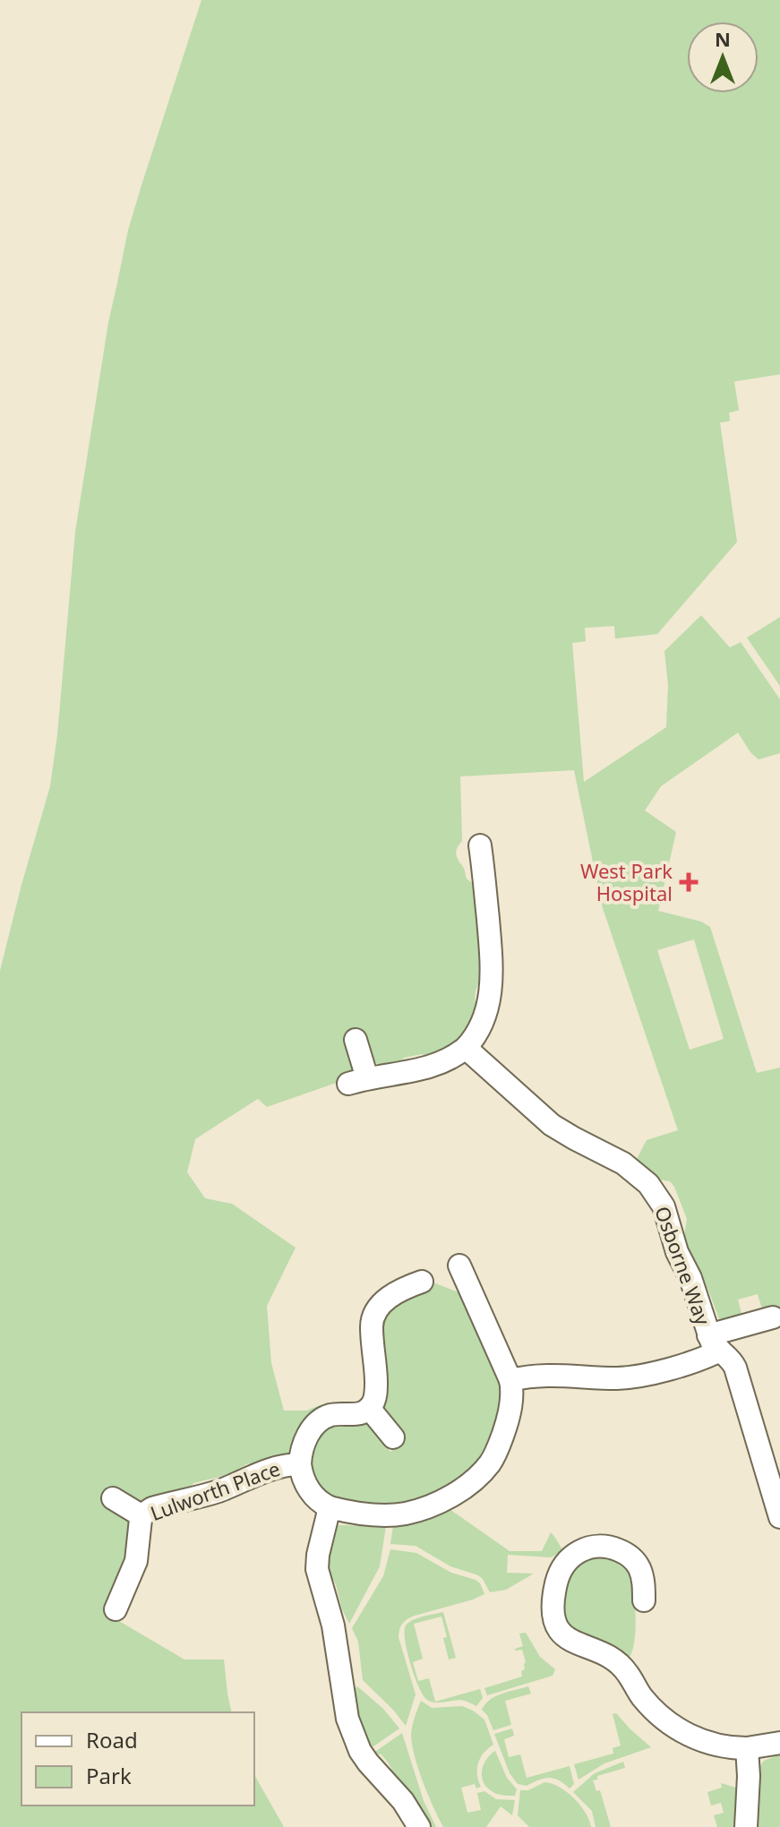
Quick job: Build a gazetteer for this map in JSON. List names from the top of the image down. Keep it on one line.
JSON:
{"streets":{"street":["Osborne Way","Lulworth Place"]},"places":{"health":["West Park Hospital"]},"legend":["Road","Park"],"north":"top"}
